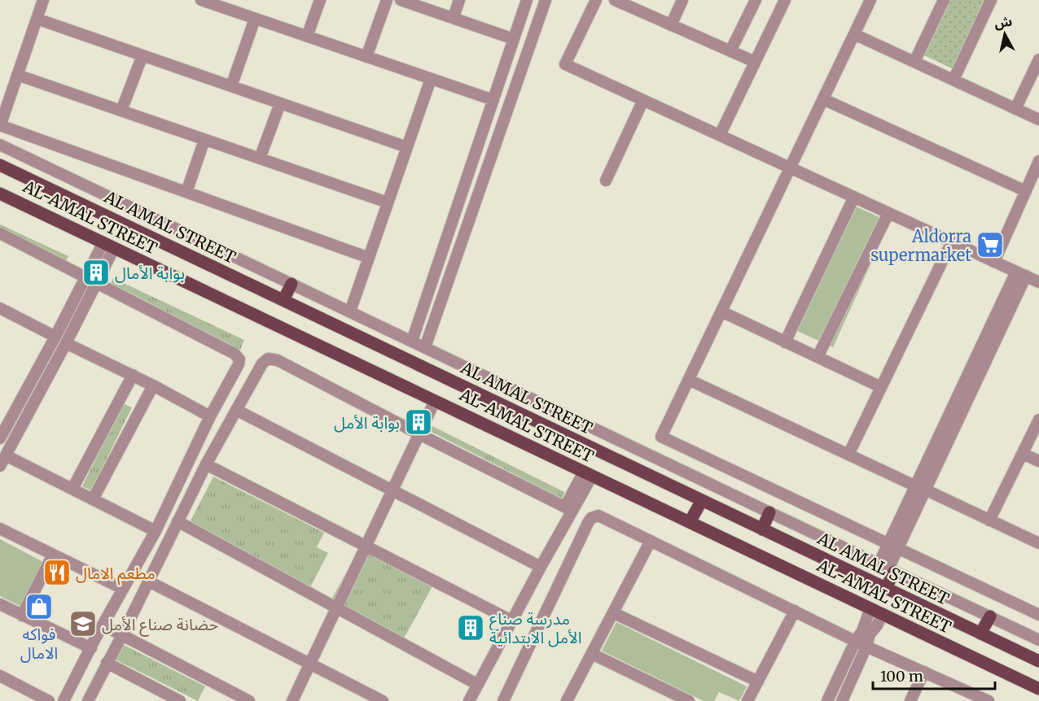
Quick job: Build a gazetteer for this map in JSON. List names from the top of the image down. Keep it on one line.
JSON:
{"streets":{"main road":["AL-AMAL STREET","AL AMAL STREET"]},"places":{"supermarket":["Aldorra supermarket"],"building":["بوابة الأمال","بوابة الأمل","مدرسة صناع الأمل الابتدائية"],"restaurant":["مطعم الامال"],"shop":["فواكه الامال"],"school or university":["حضانة صناع الأمل"]},"scale_bar":"100 m","north":"top"}
